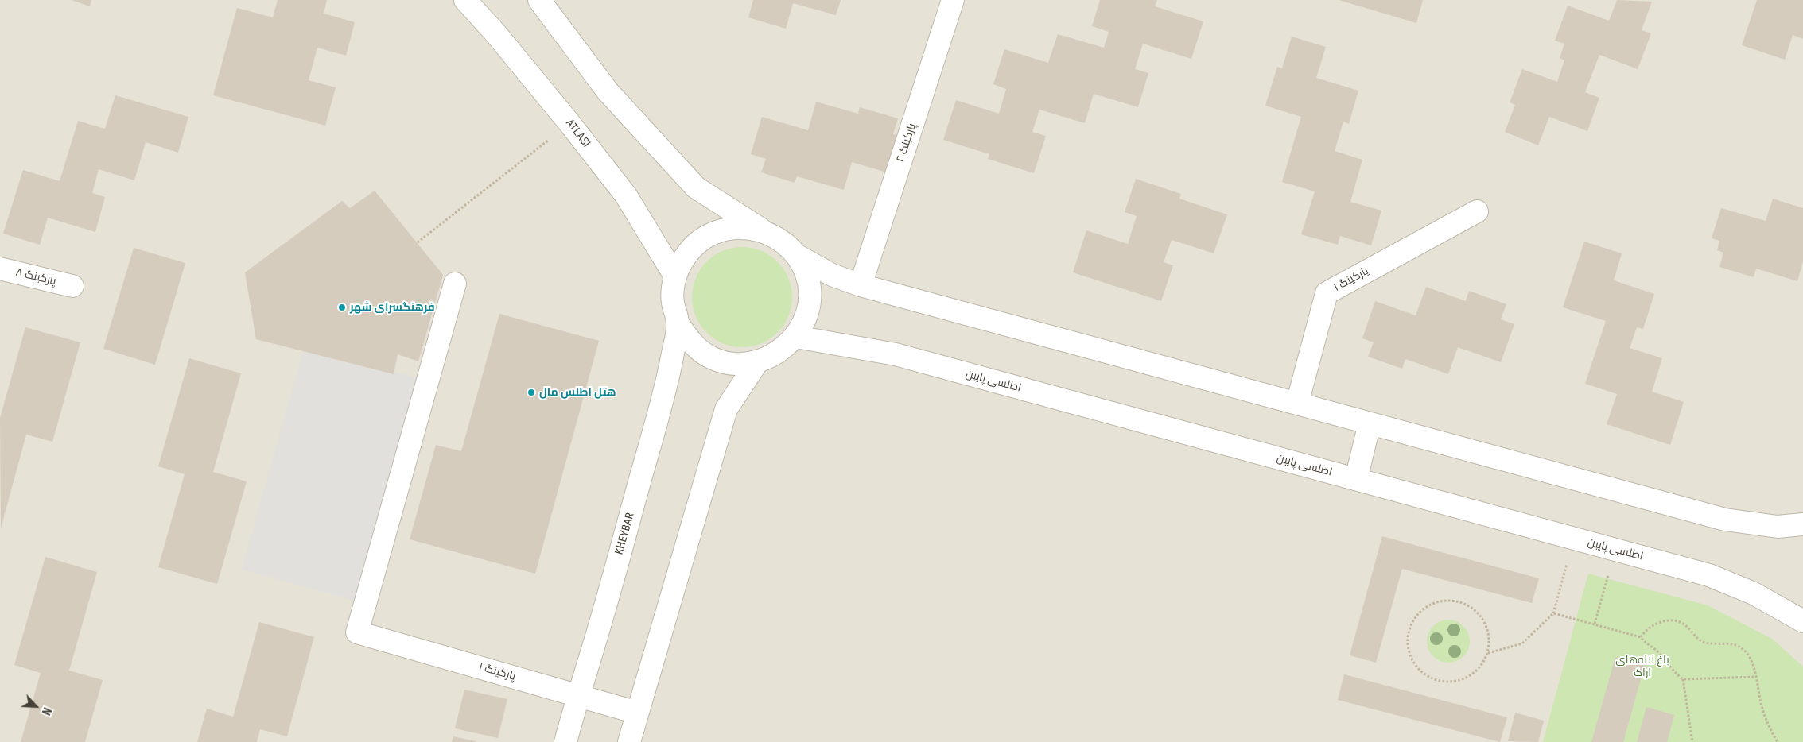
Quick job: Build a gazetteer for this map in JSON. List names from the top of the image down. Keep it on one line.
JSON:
{"streets":{"street":["ATLASI","پارکینگ ۲","پارکینگ ۸","پارکینگ ۱","اطلسی پایین","KHEYBAR"]},"crossings":[["ATLASI","اطلسی پایین"],["ATLASI","KHEYBAR"],["پارکینگ ۱","KHEYBAR"],["اطلسی پایین","KHEYBAR"]],"parks":["باغ لاله‌های اراک"],"places":["فرهنگسرای شهر","هتل اطلس مال"],"north":"bottom right"}
